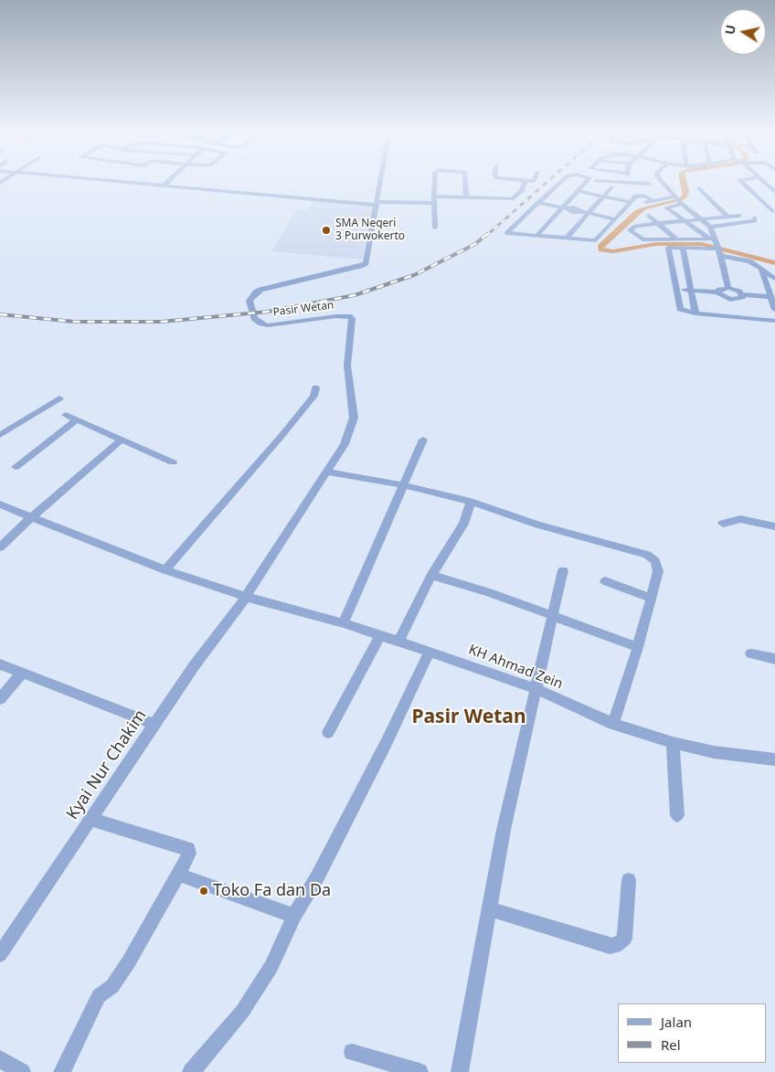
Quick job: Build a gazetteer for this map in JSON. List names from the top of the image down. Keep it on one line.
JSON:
{"streets":{"street":["Pasir Wetan","KH Ahmad Zein","Kyai Nur Chakim"]},"crossings":[["Pasir Wetan","KH Ahmad Zein"],["Pasir Wetan","Kyai Nur Chakim"],["KH Ahmad Zein","Kyai Nur Chakim"]],"districts":["Pasir Wetan"],"places":["SMA Negeri 3 Purwokerto","Toko Fa dan Da"],"legend":["Jalan","Rel"],"north":"left"}
